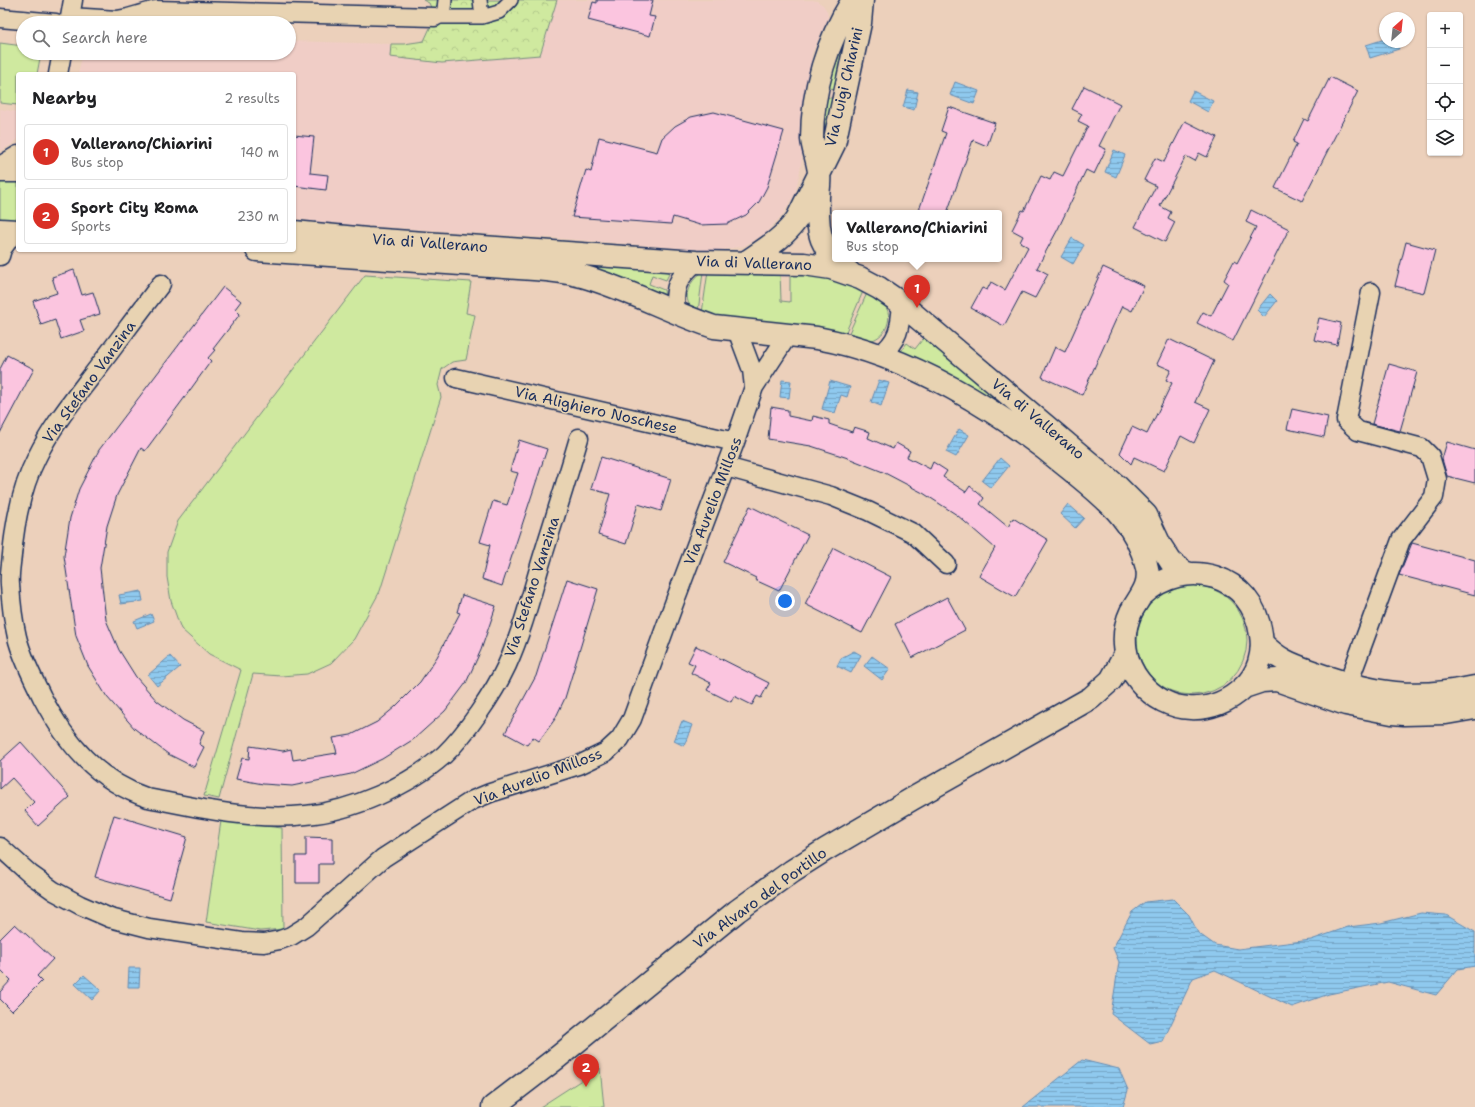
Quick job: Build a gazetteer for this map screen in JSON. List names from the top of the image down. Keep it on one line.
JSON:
{"streets":{"street":["Via Luigi Chiarini","Via di Vallerano","Via Stefano Vanzina","Via Alighiero Noschese","Via Aurelio Milloss","Via Alvaro del Portillo"]},"crossings":[["Via Luigi Chiarini","Via di Vallerano"],["Via di Vallerano","Via Aurelio Milloss"],["Via di Vallerano","Via Alvaro del Portillo"],["Via Alighiero Noschese","Via Aurelio Milloss"]],"north":"top right","page":{"map_buttons":["+","−"],"search":"Search here","heading":["Nearby","2 results"],"list":[{"mark":"1","name":"Vallerano/Chiarini","note":"Bus stop","value":"140 m"},{"mark":"2","name":"Sport City Roma","note":"Sports","value":"230 m"}],"popup":["Vallerano/Chiarini","Bus stop"],"pins":["1","2"]}}
